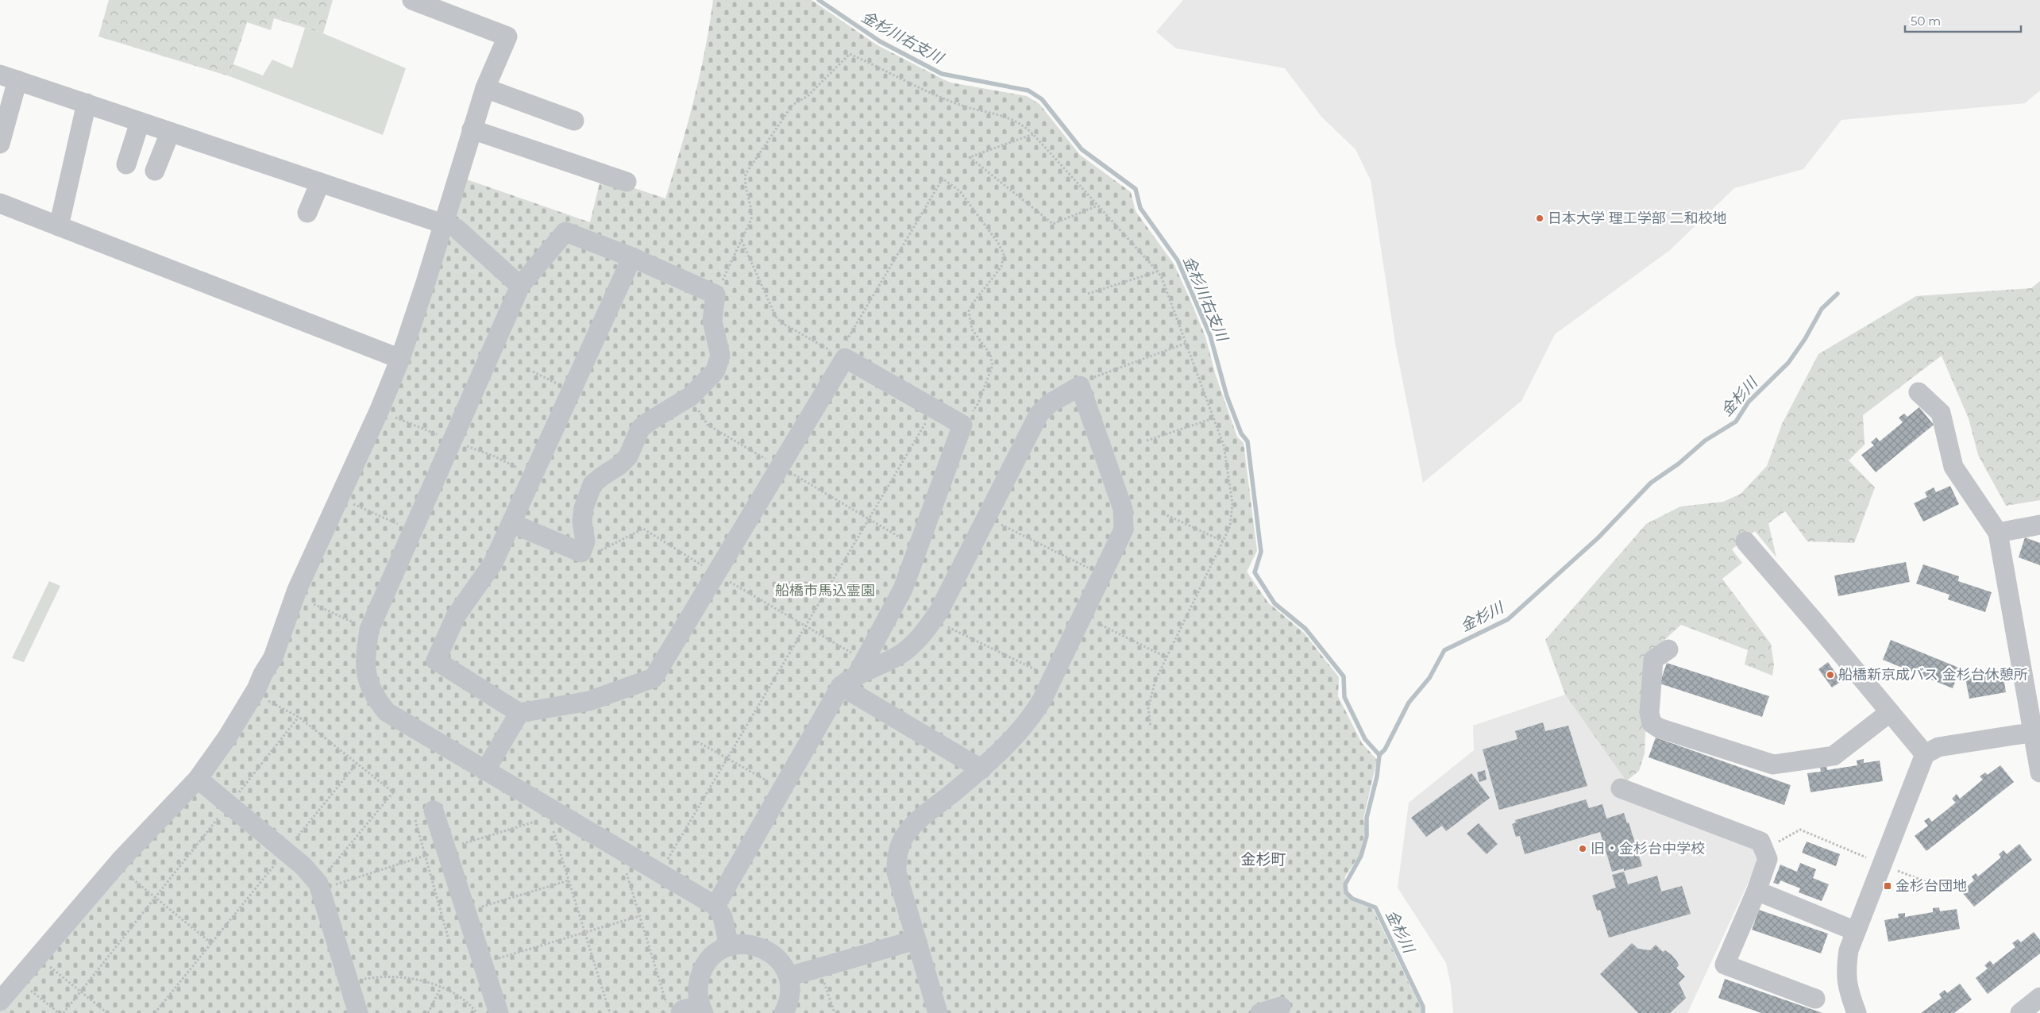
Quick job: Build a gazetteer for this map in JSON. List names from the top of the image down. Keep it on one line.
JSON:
{"districts":["金杉町"],"water":["金杉川右支川","金杉川"],"parks":["船橋市馬込霊園"],"places":{"other":["日本大学 理工学部 二和校地","船橋新京成バス 金杉台休憩所","旧・金杉台中学校"],"transit":["金杉台団地"]},"scale_bar":"50 m"}
